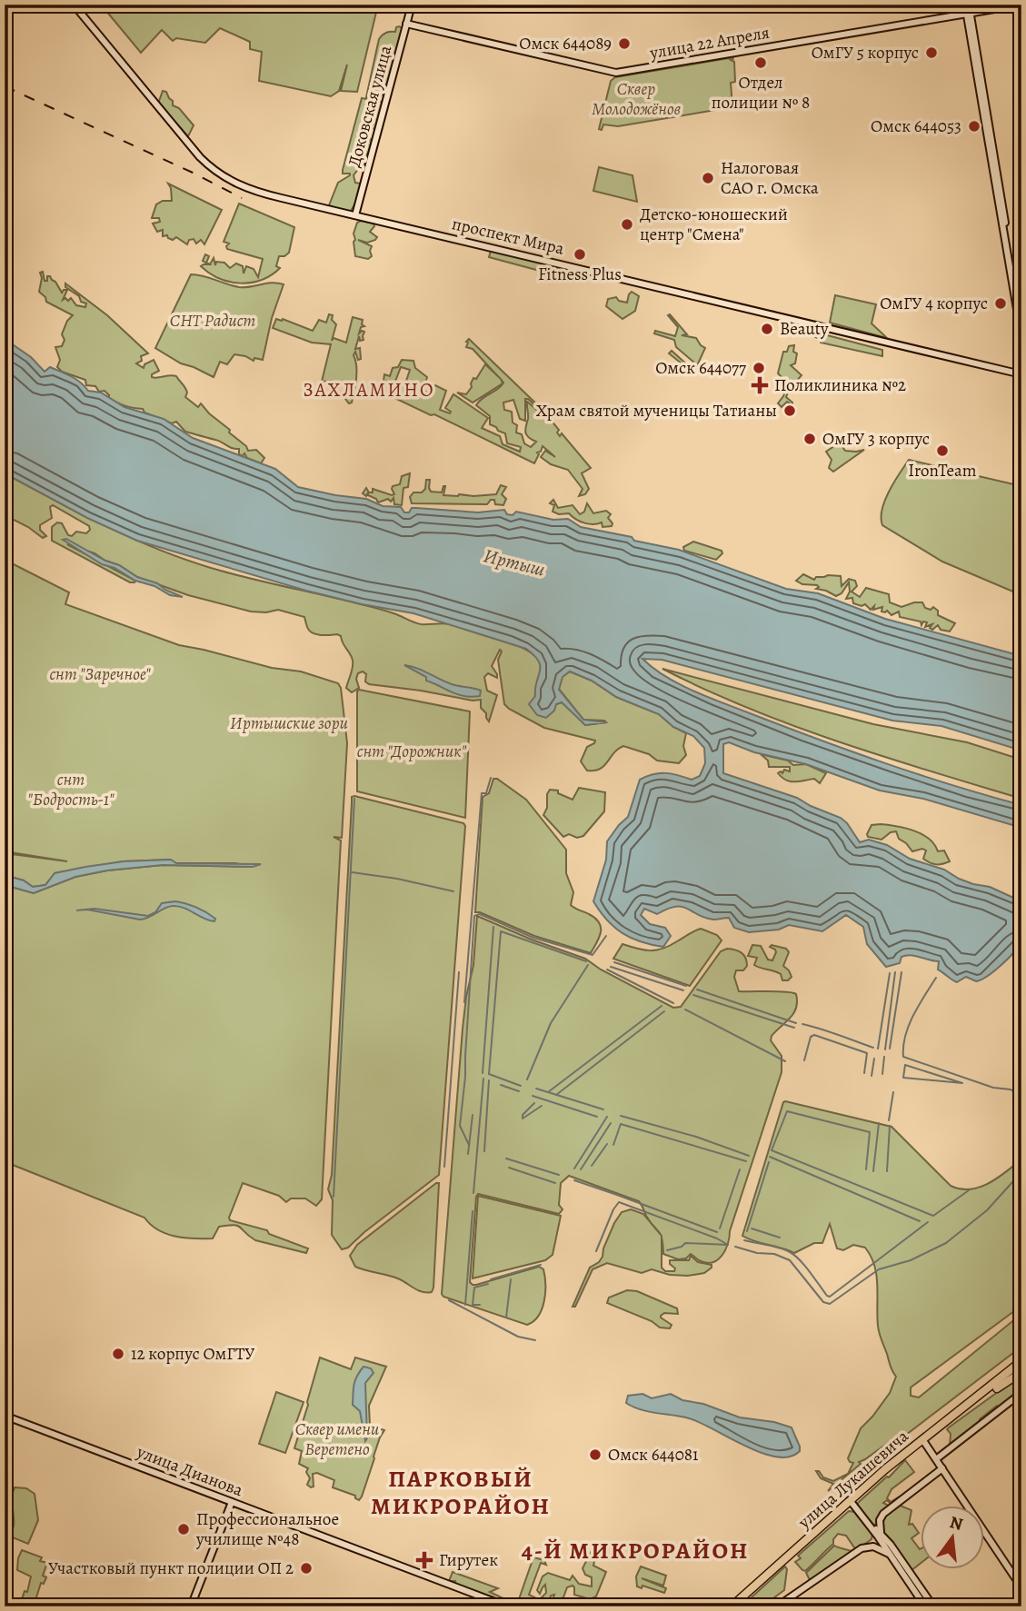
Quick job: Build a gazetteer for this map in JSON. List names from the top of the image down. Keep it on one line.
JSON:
{"streets":{"main road":["улица 22 Апреля","Доковская улица","проспект Мира","улица Дианова","улица Лукашевича"]},"crossings":[["улица 22 Апреля","Доковская улица"],["Доковская улица","проспект Мира"]],"districts":["ЗАХЛАМИНО","ПАРКОВЫЙ МИКРОРАЙОН","4-Й МИКРОРАЙОН"],"water":["Иртыш"],"parks":["Сквер Молодожёнов","СНТ Радист","снт \"Заречное\"","Иртышские зори","снт \"Дорожник\"","снт \"Бодрость-1\"","Сквер имени Веретено"],"places":{"other":["Омск 644089","ОмГУ 5 корпус","Отдел полиции № 8","Омск 644053","Налоговая САО г. Омска","Детско-юношеский центр \"Смена\"","Fitness Plus","ОмГУ 4 корпус","Beauty","Омск 644077","Храм святой мученицы Татианы","ОмГУ 3 корпус","IronTeam","12 корпус ОмГТУ","Омск 644081","Профессиональное училище №48","Участковый пункт полиции ОП 2"],"health":["Поликлиника №2","Гирутек"]},"north":"top"}
